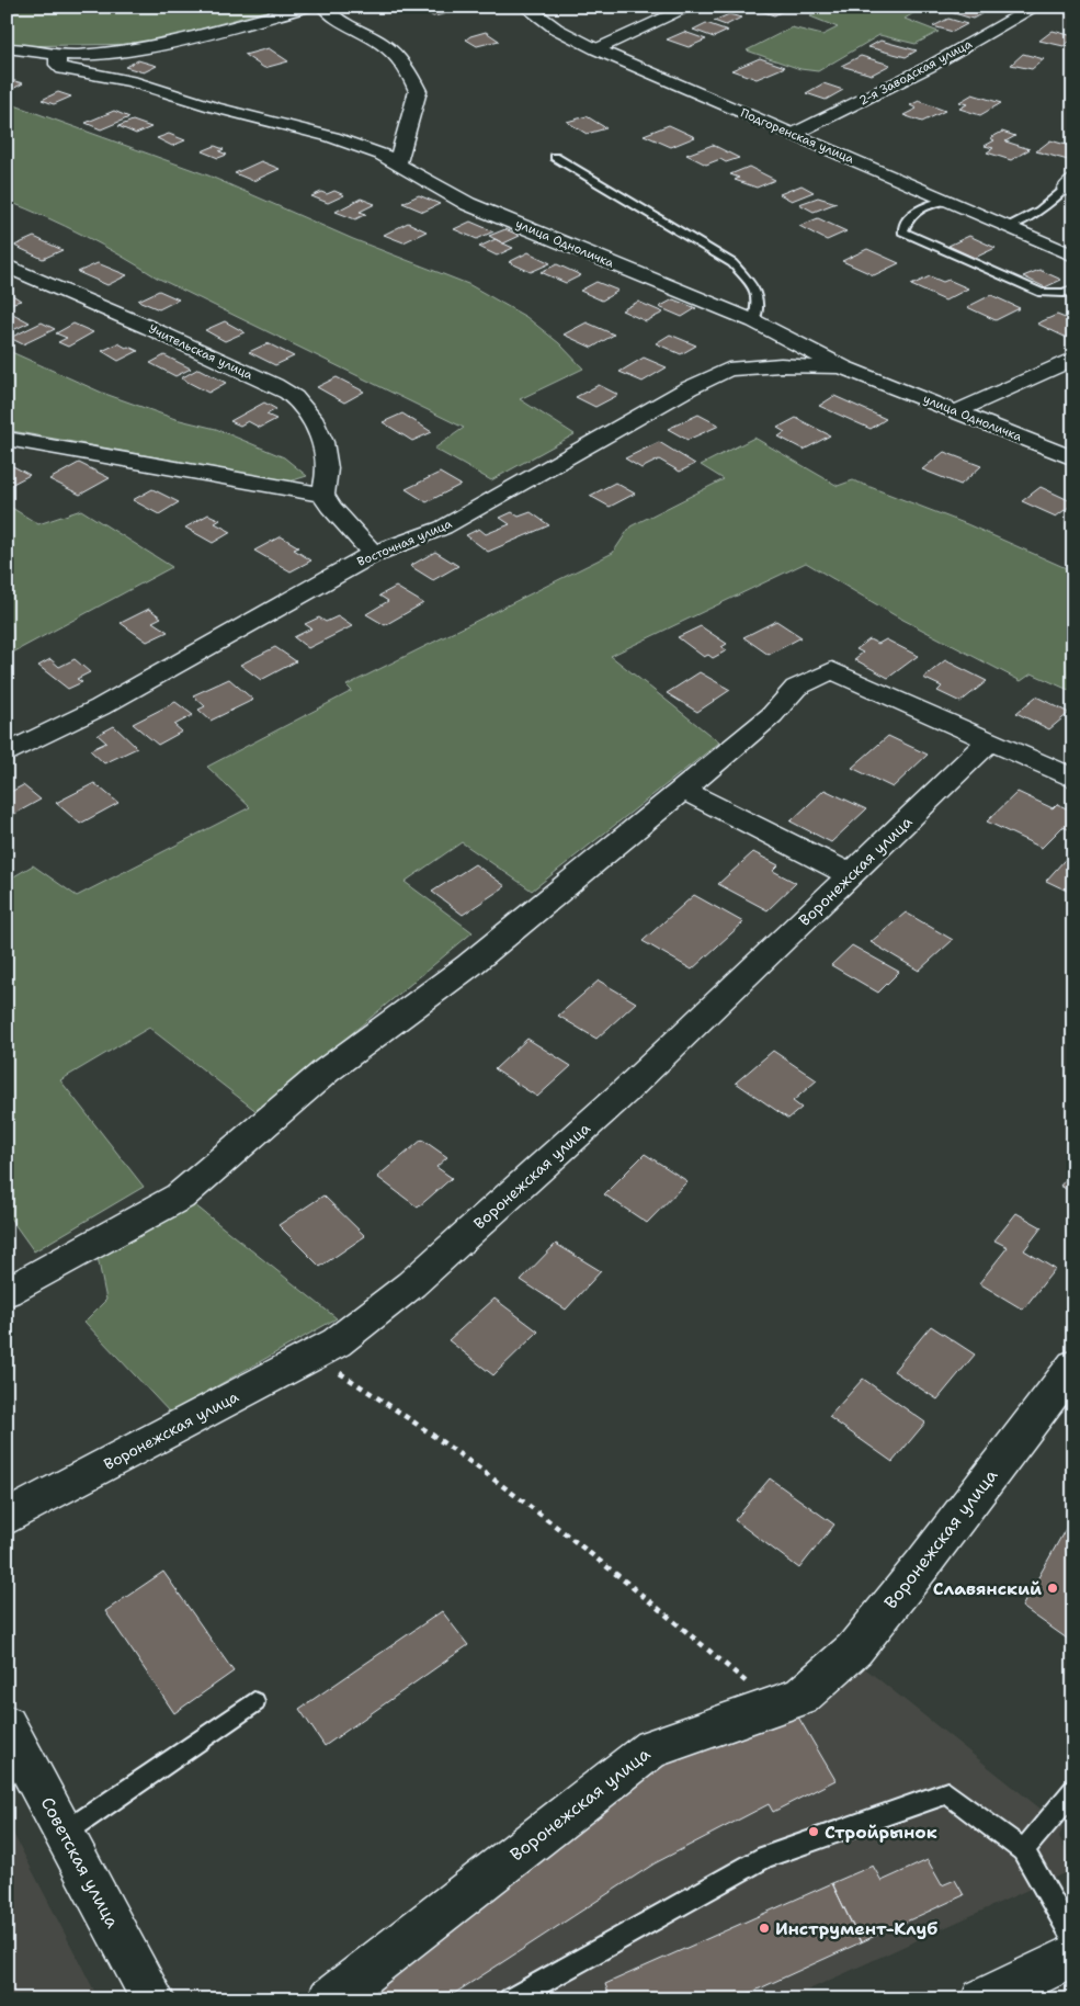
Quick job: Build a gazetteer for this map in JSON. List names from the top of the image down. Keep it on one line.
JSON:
{"streets":{"street":["2-я Заводская улица","Подгоренская улица","улица Одноличка","Учительская улица","Восточная улица","Воронежская улица","Советская улица"]},"crossings":[["2-я Заводская улица","Подгоренская улица"],["улица Одноличка","Восточная улица"]],"places":["Славянский","Стройрынок","Инструмент-Клуб"]}
